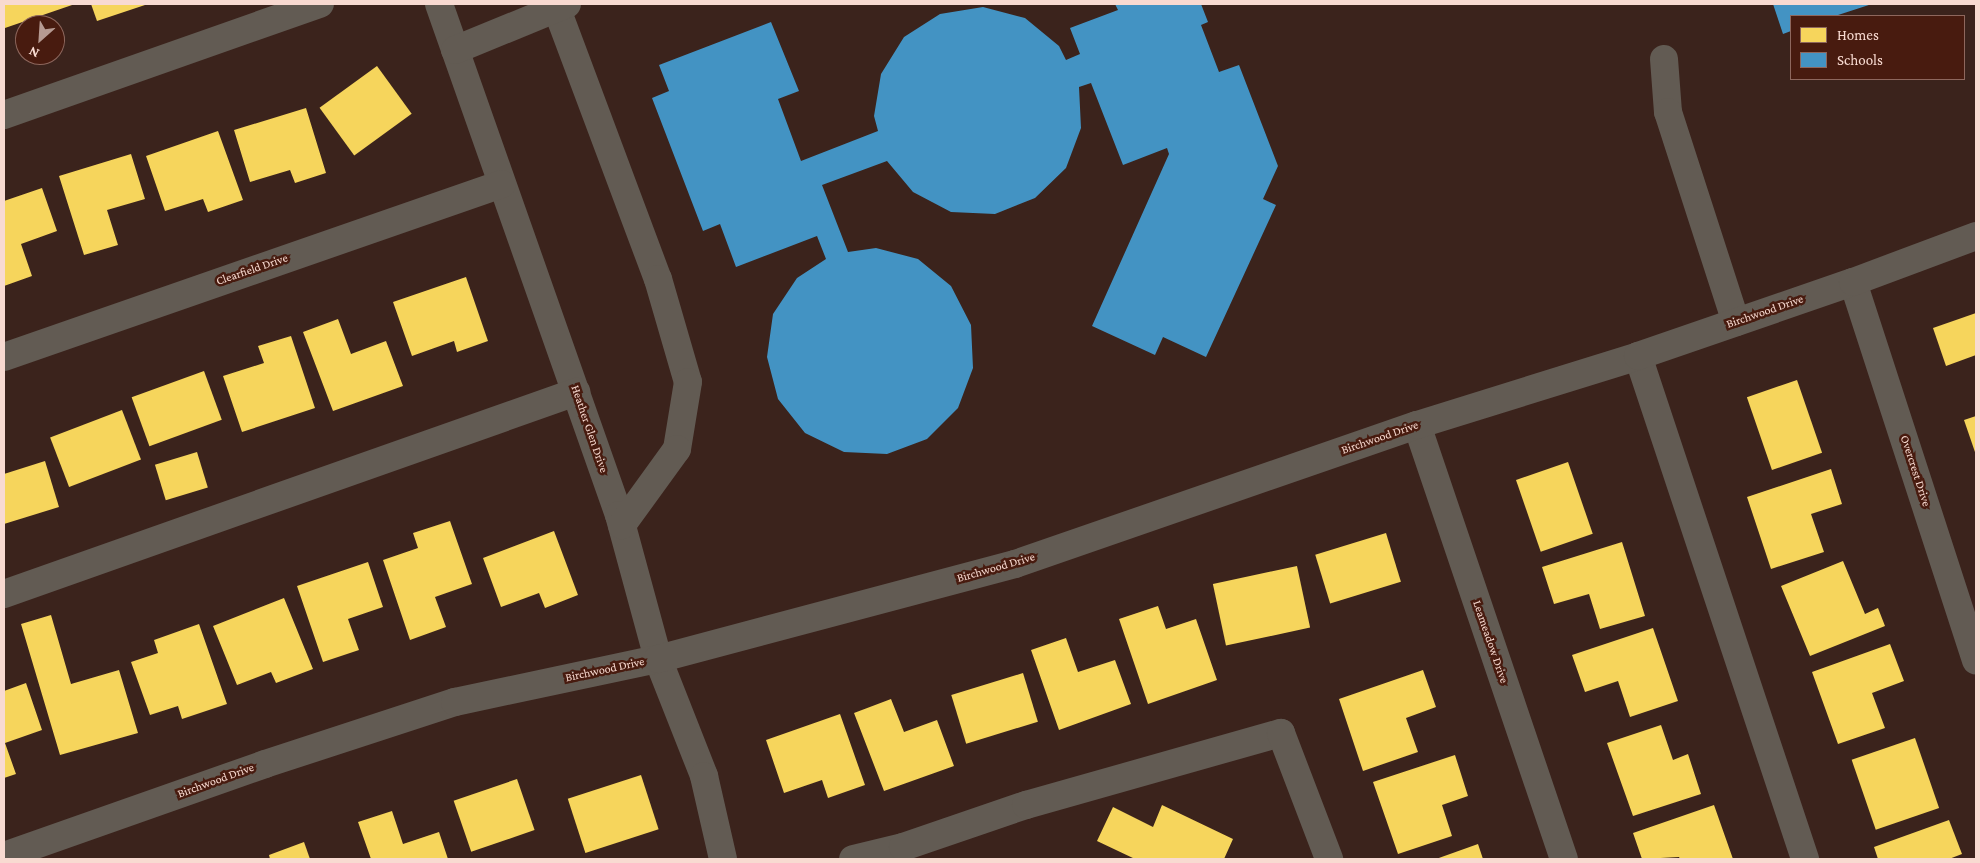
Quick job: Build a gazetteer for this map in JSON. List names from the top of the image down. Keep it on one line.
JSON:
{"streets":{"street":["Clearfield Drive","Birchwood Drive","Heather Glen Drive","Overcrest Drive","Leameadow Drive"]},"crossings":[["Clearfield Drive","Heather Glen Drive"],["Birchwood Drive","Heather Glen Drive"],["Birchwood Drive","Overcrest Drive"],["Birchwood Drive","Leameadow Drive"]],"legend":["Homes","Schools"],"north":"bottom left"}
